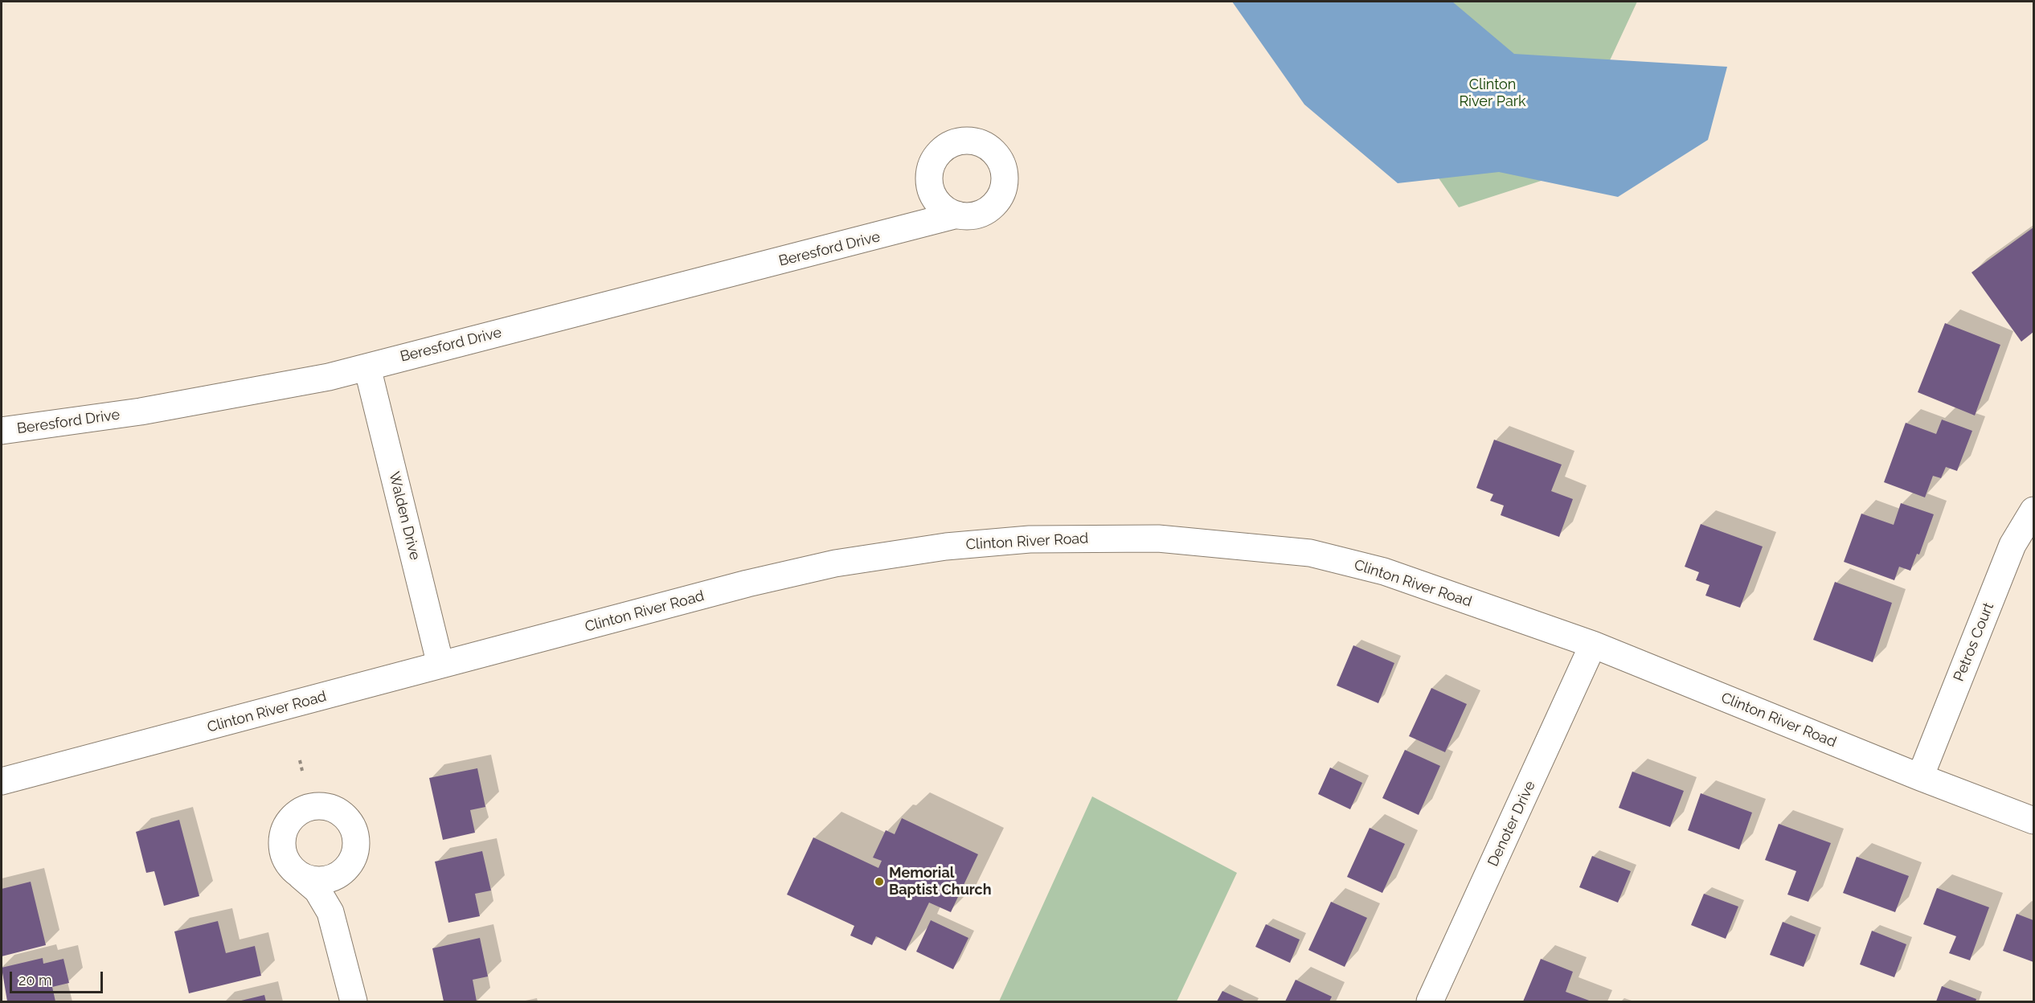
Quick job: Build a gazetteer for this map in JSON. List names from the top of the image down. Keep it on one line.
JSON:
{"streets":{"street":["Beresford Drive","Walden Drive","Clinton River Road","Petros Court","Denoter Drive"]},"crossings":[["Beresford Drive","Walden Drive"],["Walden Drive","Clinton River Road"],["Clinton River Road","Petros Court"],["Clinton River Road","Denoter Drive"]],"parks":["Clinton River Park"],"places":["Memorial Baptist Church"],"scale_bar":"20 m"}
